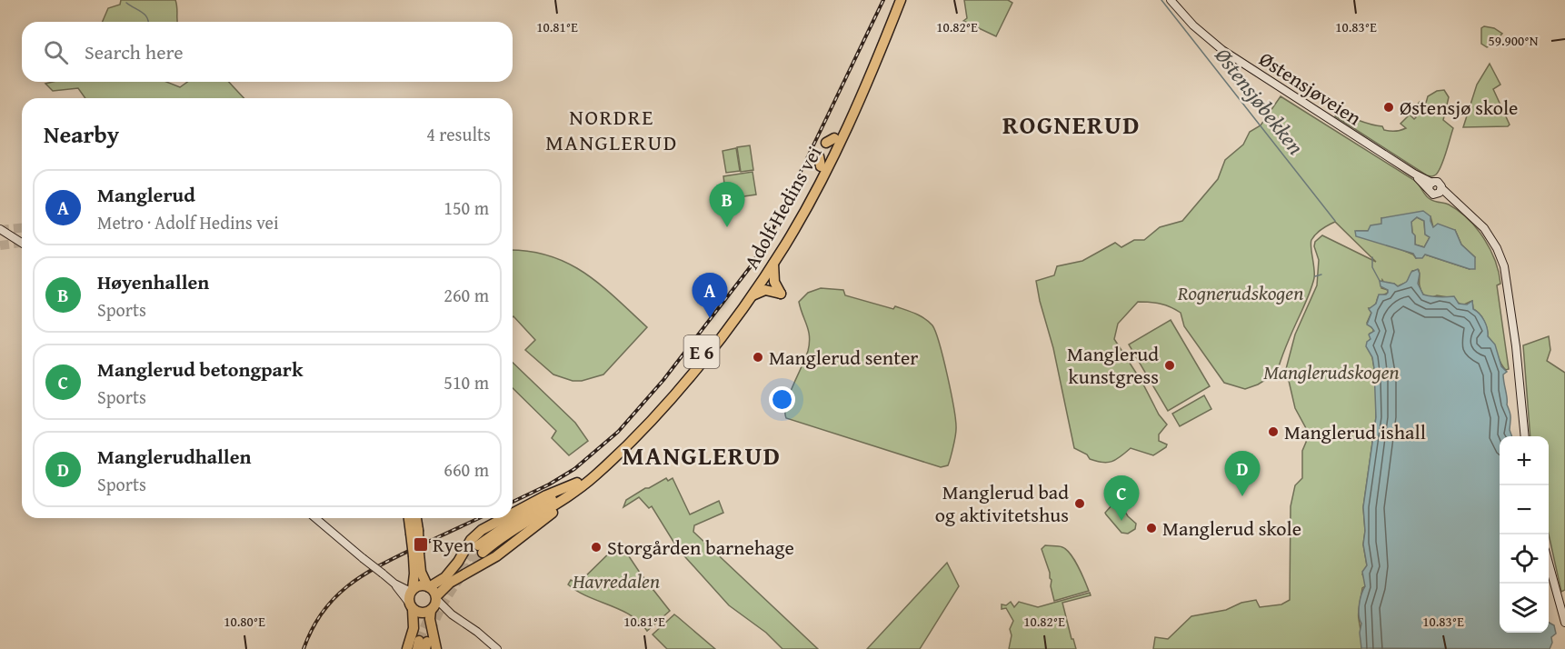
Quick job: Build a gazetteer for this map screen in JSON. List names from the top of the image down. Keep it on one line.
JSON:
{"streets":{"highway":["Adolf Hedins vei","E 6"],"main road":["Østensjøveien"]},"crossings":[["Adolf Hedins vei","E 6"]],"districts":["NORDRE MANGLERUD","ROGNERUD","MANGLERUD"],"water":["Østensjøbekken"],"parks":["Rognerudskogen","Manglerudskogen","Havredalen"],"places":{"other":["Østensjø skole","Manglerud senter","Manglerud kunstgress","Manglerud ishall","Manglerud bad og aktivitetshus","Manglerud skole","Storgården barnehage"],"transit":["Ryen"]},"page":{"search":"Search here","heading":["Nearby","4 results"],"list":[{"mark":"A","name":"Manglerud","note":"Metro · Adolf Hedins vei","value":"150 m"},{"mark":"B","name":"Høyenhallen","note":"Sports","value":"260 m"},{"mark":"C","name":"Manglerud betongpark","note":"Sports","value":"510 m"},{"mark":"D","name":"Manglerudhallen","note":"Sports","value":"660 m"}],"pins":["B","A","D","C"],"map_buttons":["+","−"]},"coordinates":["10.81°E","10.82°E","10.83°E","59.900°N","10.80°E"]}
